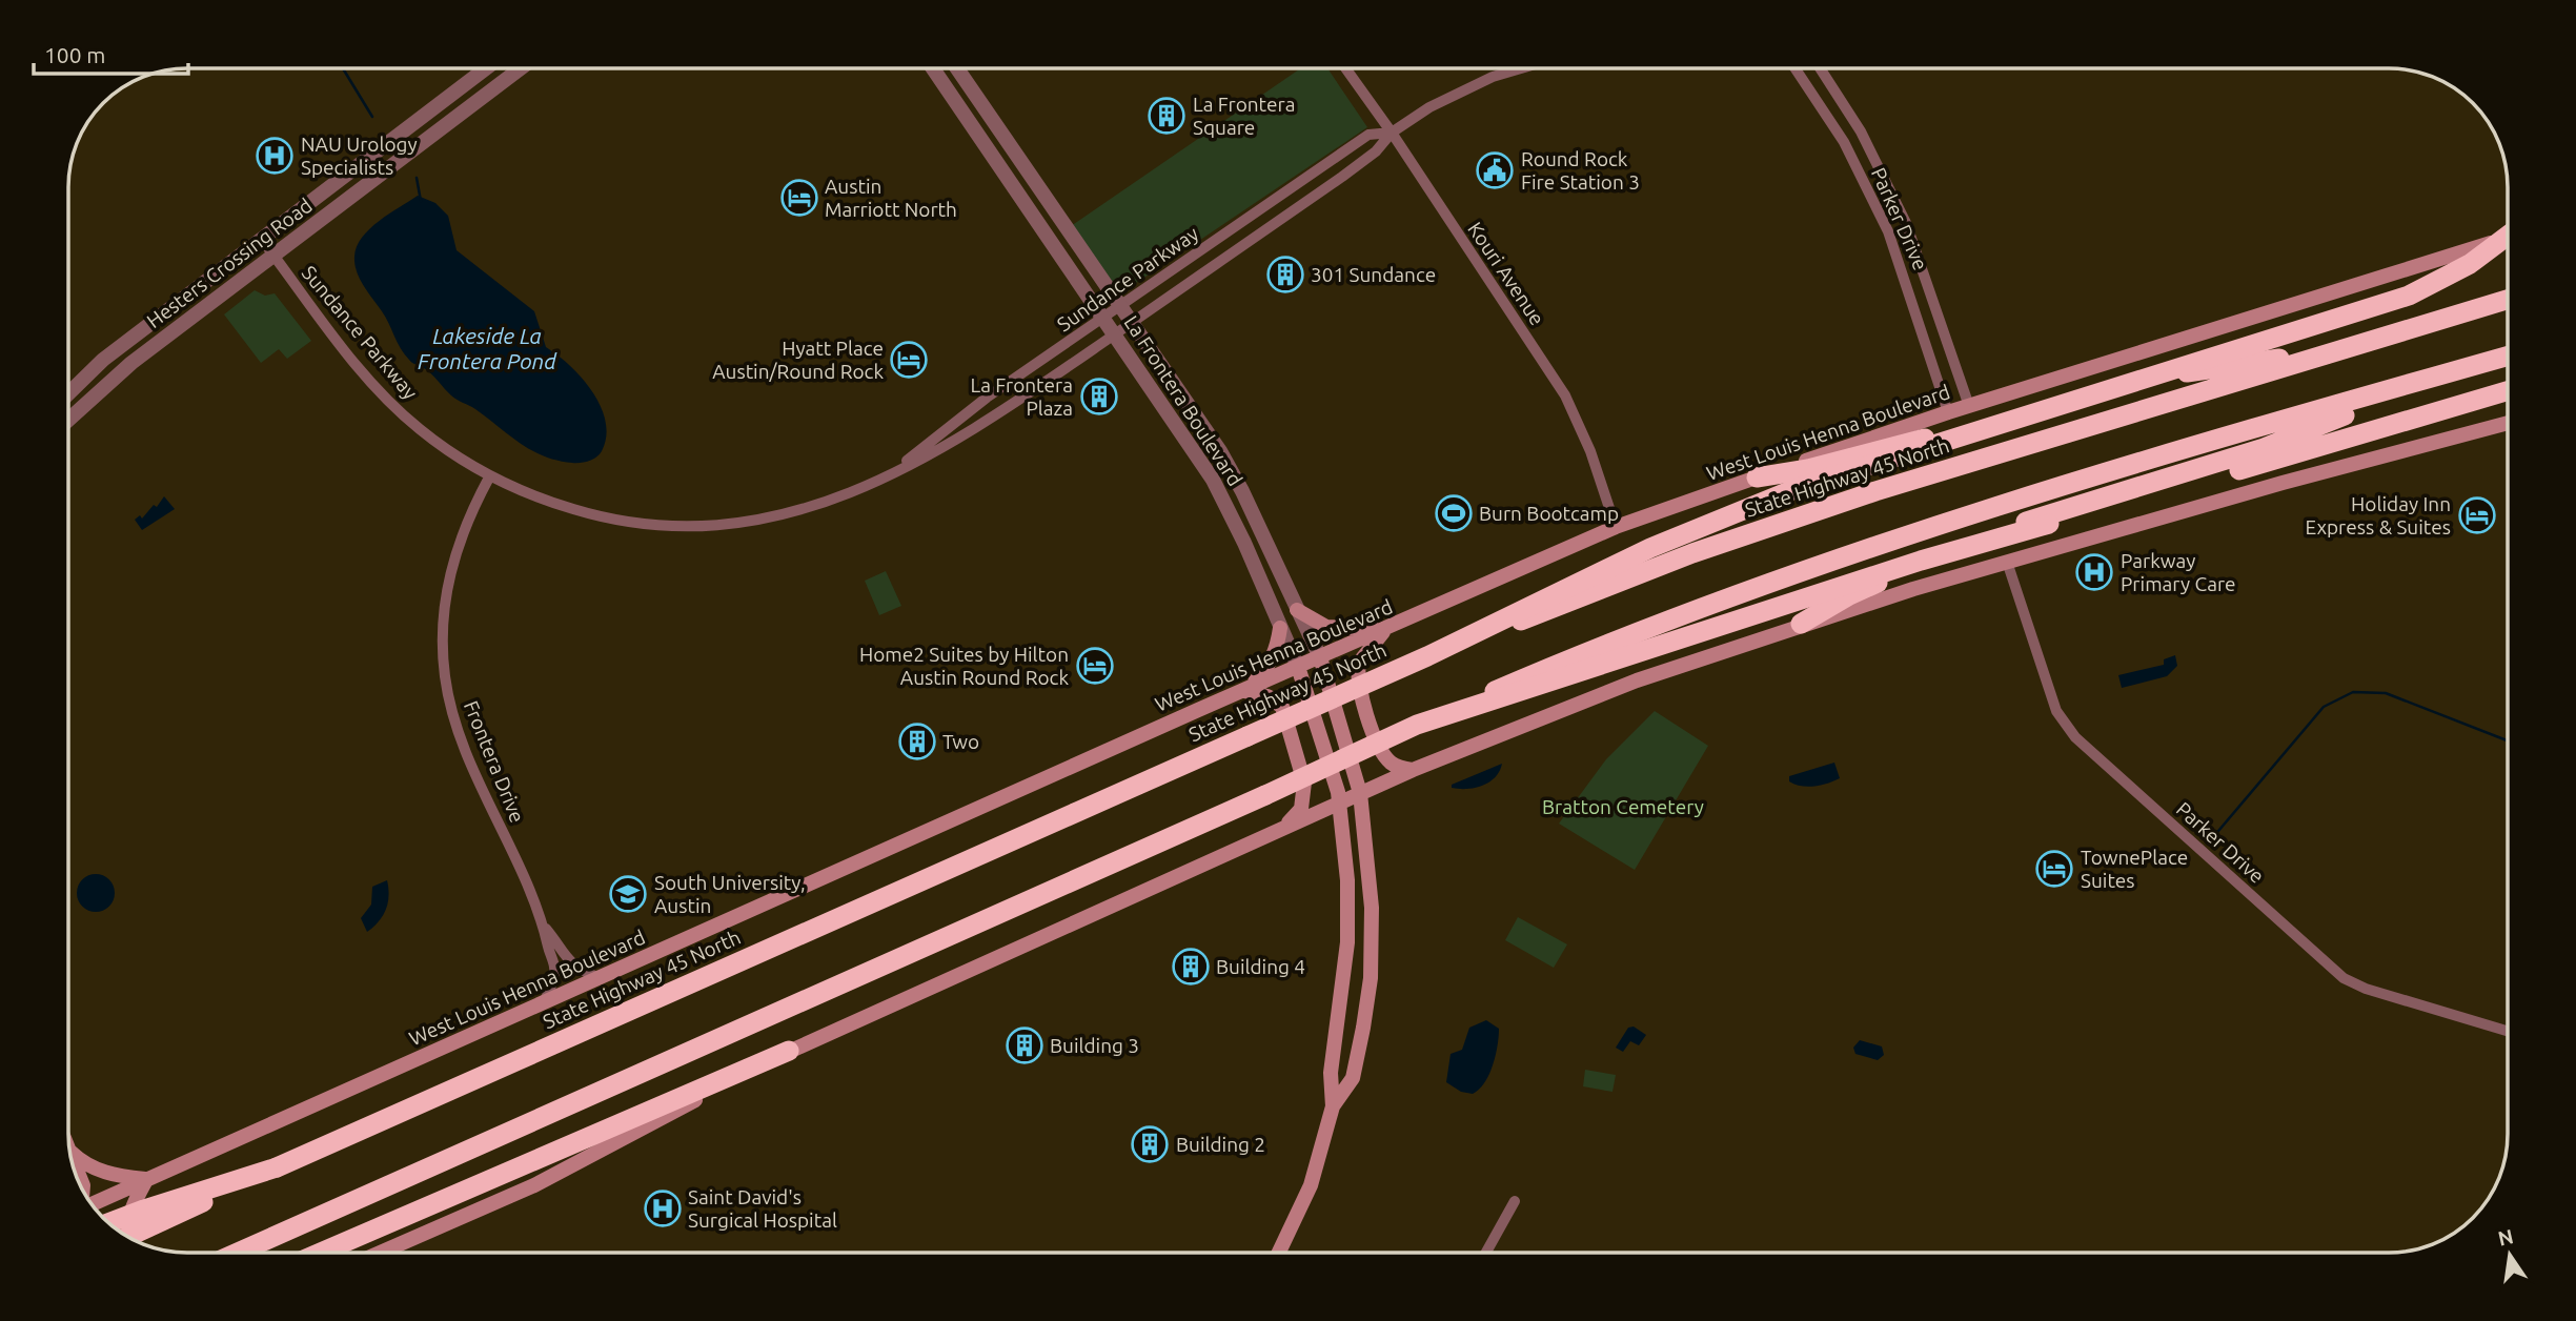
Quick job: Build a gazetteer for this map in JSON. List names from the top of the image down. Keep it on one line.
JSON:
{"streets":{"highway":["State Highway 45 North"],"main road":["La Frontera Boulevard","West Louis Henna Boulevard"],"street":["Parker Drive","Hesters Crossing Road","Kouri Avenue","Sundance Parkway","Frontera Drive"]},"crossings":[["Parker Drive","West Louis Henna Boulevard"],["Hesters Crossing Road","Sundance Parkway"],["Kouri Avenue","Sundance Parkway"],["Kouri Avenue","West Louis Henna Boulevard"],["Sundance Parkway","La Frontera Boulevard"],["Sundance Parkway","Frontera Drive"],["La Frontera Boulevard","West Louis Henna Boulevard"]],"water":["Lakeside La Frontera Pond"],"parks":["Bratton Cemetery"],"places":{"building":["La Frontera Square","301 Sundance","La Frontera Plaza","Two","Building 4","Building 3","Building 2"],"hospital":["NAU Urology Specialists","Parkway Primary Care","Saint David's Surgical Hospital"],"public building":["Round Rock Fire Station 3"],"hotel":["Austin Marriott North","Hyatt Place Austin/Round Rock","Holiday Inn Express & Suites","Home2 Suites by Hilton Austin Round Rock","TownePlace Suites"],"sports":["Burn Bootcamp"],"school or university":["South University, Austin"]},"scale_bar":"100 m","north":"top"}
